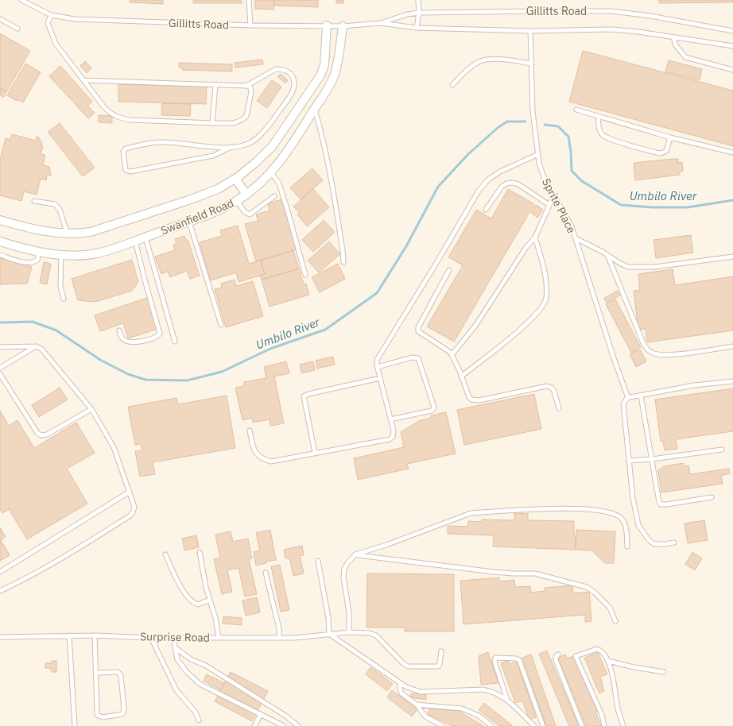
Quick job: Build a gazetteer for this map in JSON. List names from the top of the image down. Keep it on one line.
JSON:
{"streets":{"street":["Swanfield Road"],"lane":["Gillitts Road","Sprite Place","Surprise Road"]},"crossings":[["Gillitts Road","Sprite Place"],["Gillitts Road","Swanfield Road"]],"water":["Umbilo River"]}
